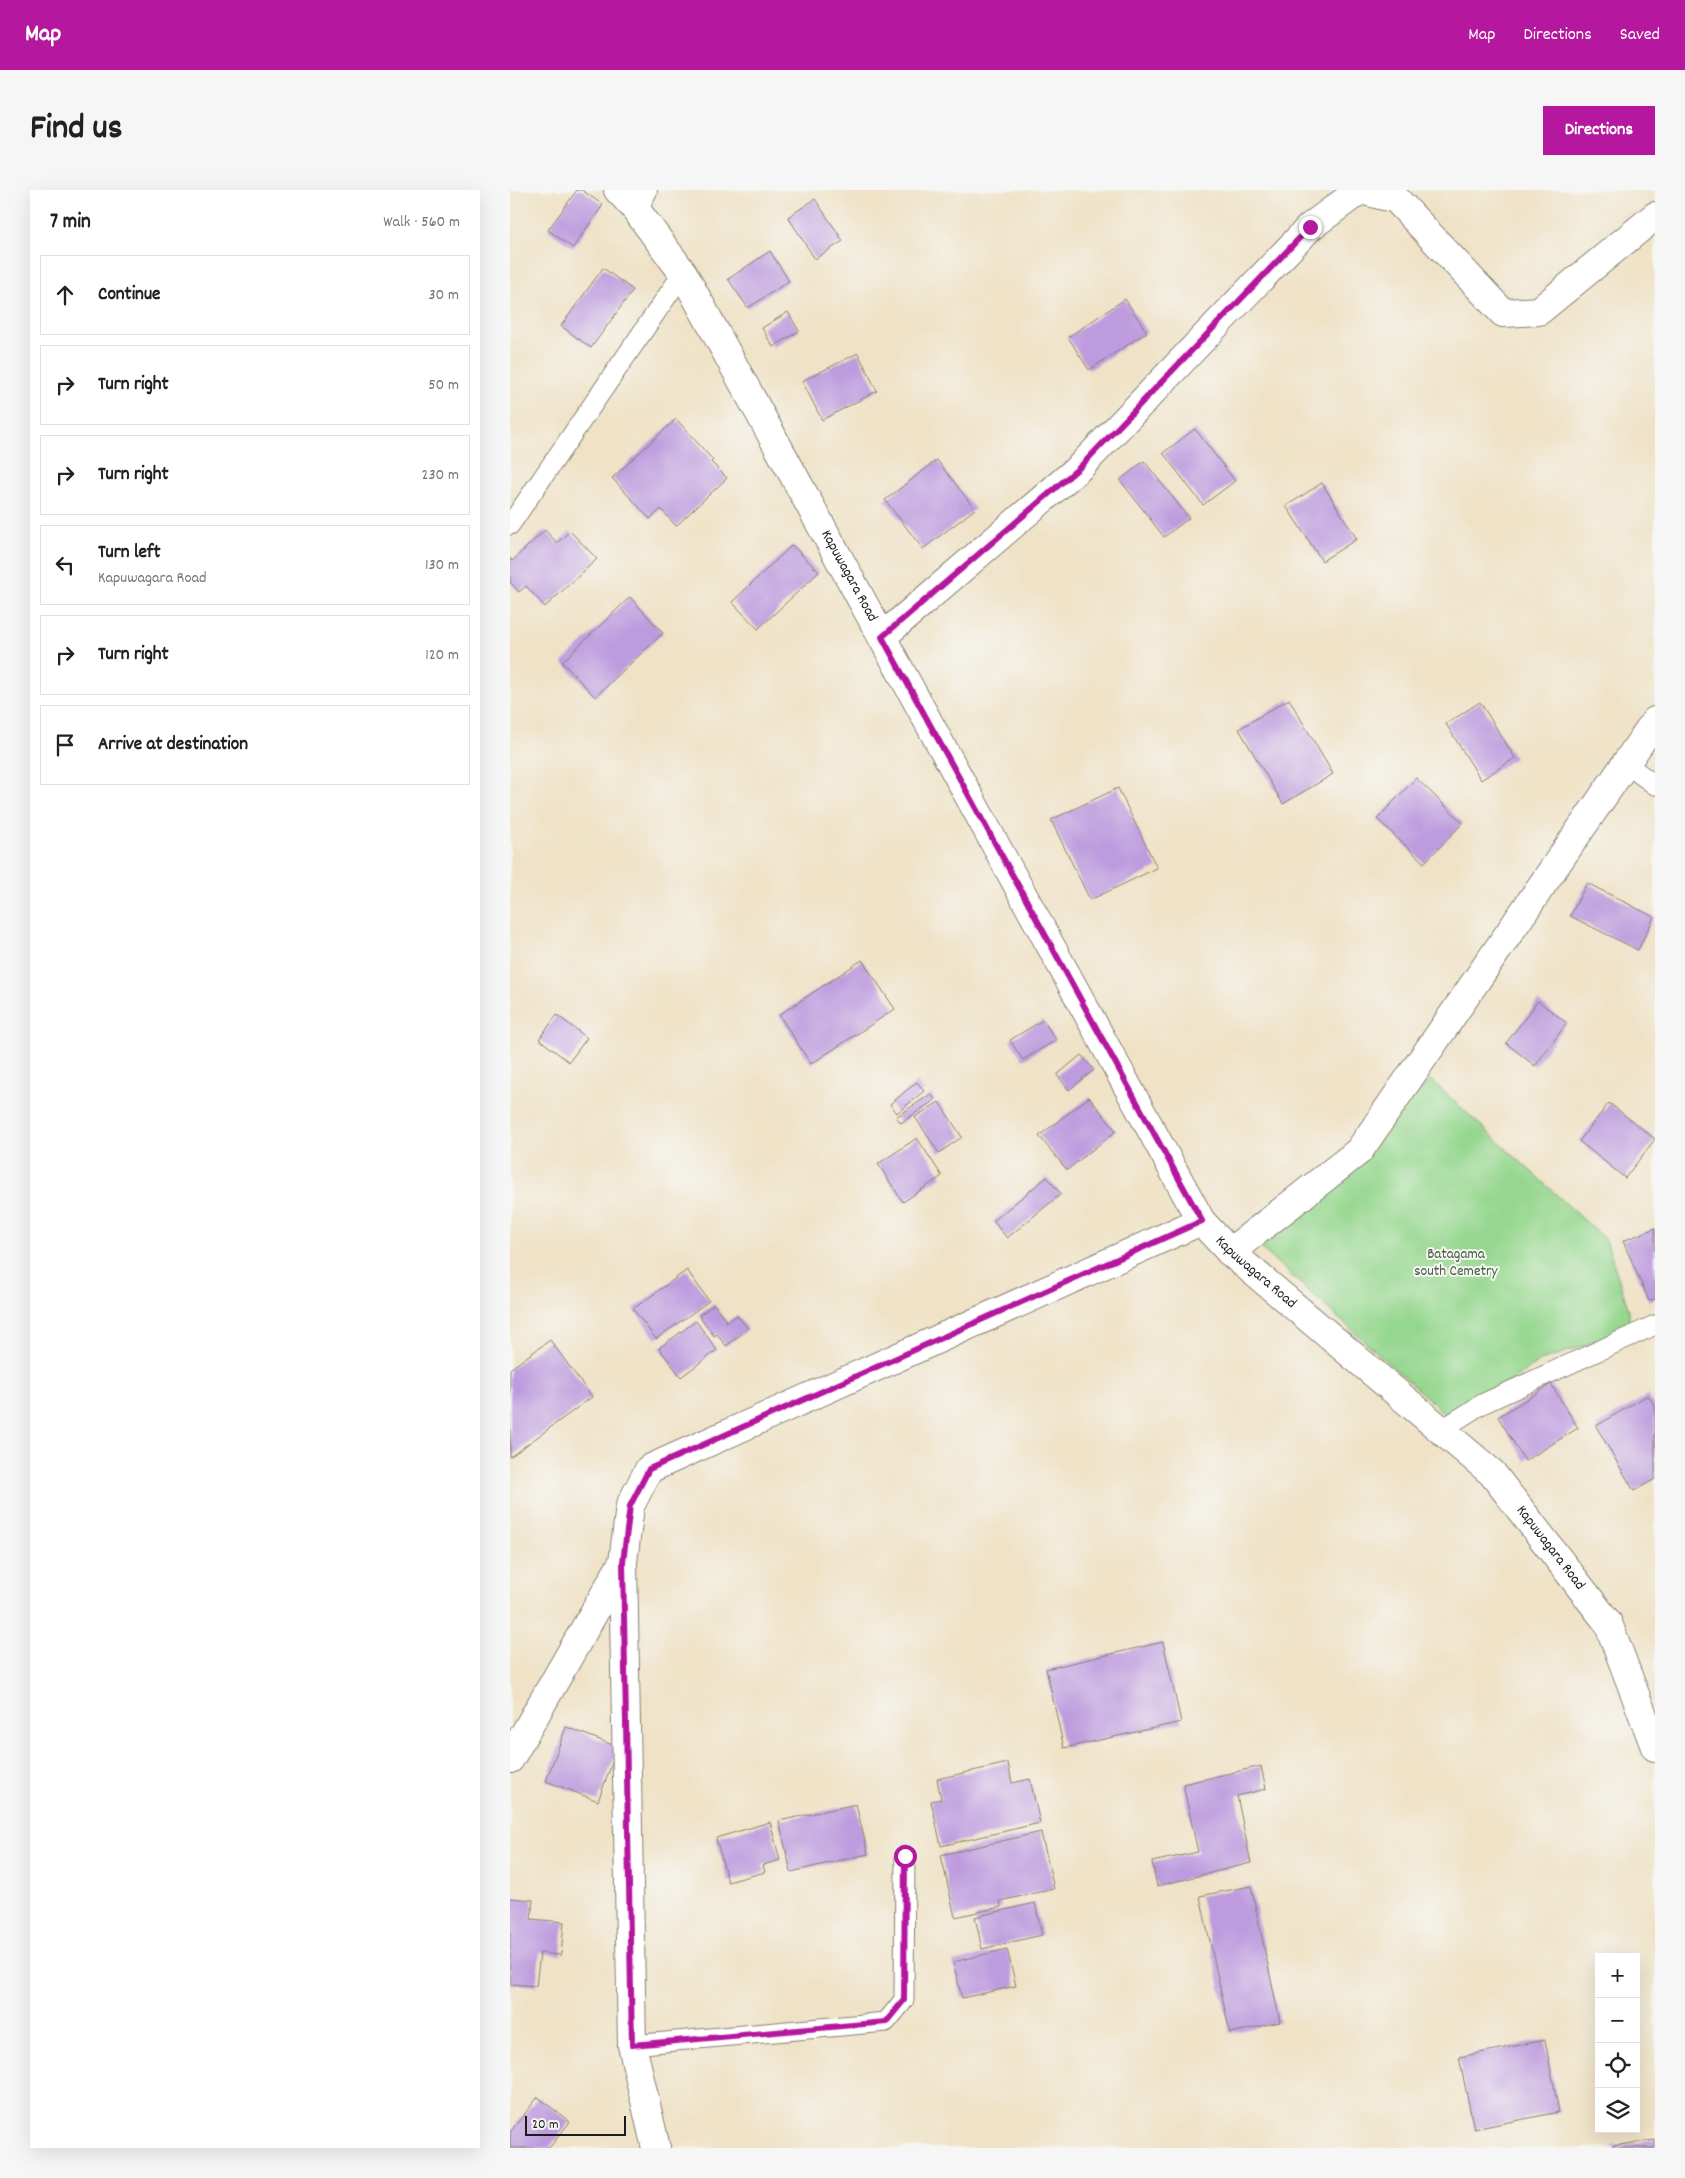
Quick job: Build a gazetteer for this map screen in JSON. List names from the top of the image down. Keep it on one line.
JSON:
{"streets":{"street":["Kapuwagara Road"]},"parks":["Batagama south Cemetry"],"scale_bar":"20 m","page":{"header":"Map","nav":["Map","Directions","Saved"],"title":"Find us","buttons":"Directions","heading":["7 min","Walk · 560 m"],"list":[["Continue","30 m"],["Turn right","50 m"],["Turn right","230 m"],["Turn left","Kapuwagara Road","130 m"],["Turn right","120 m"],"Arrive at destination"],"map_buttons":["+","−"],"scale":"20 m"}}
